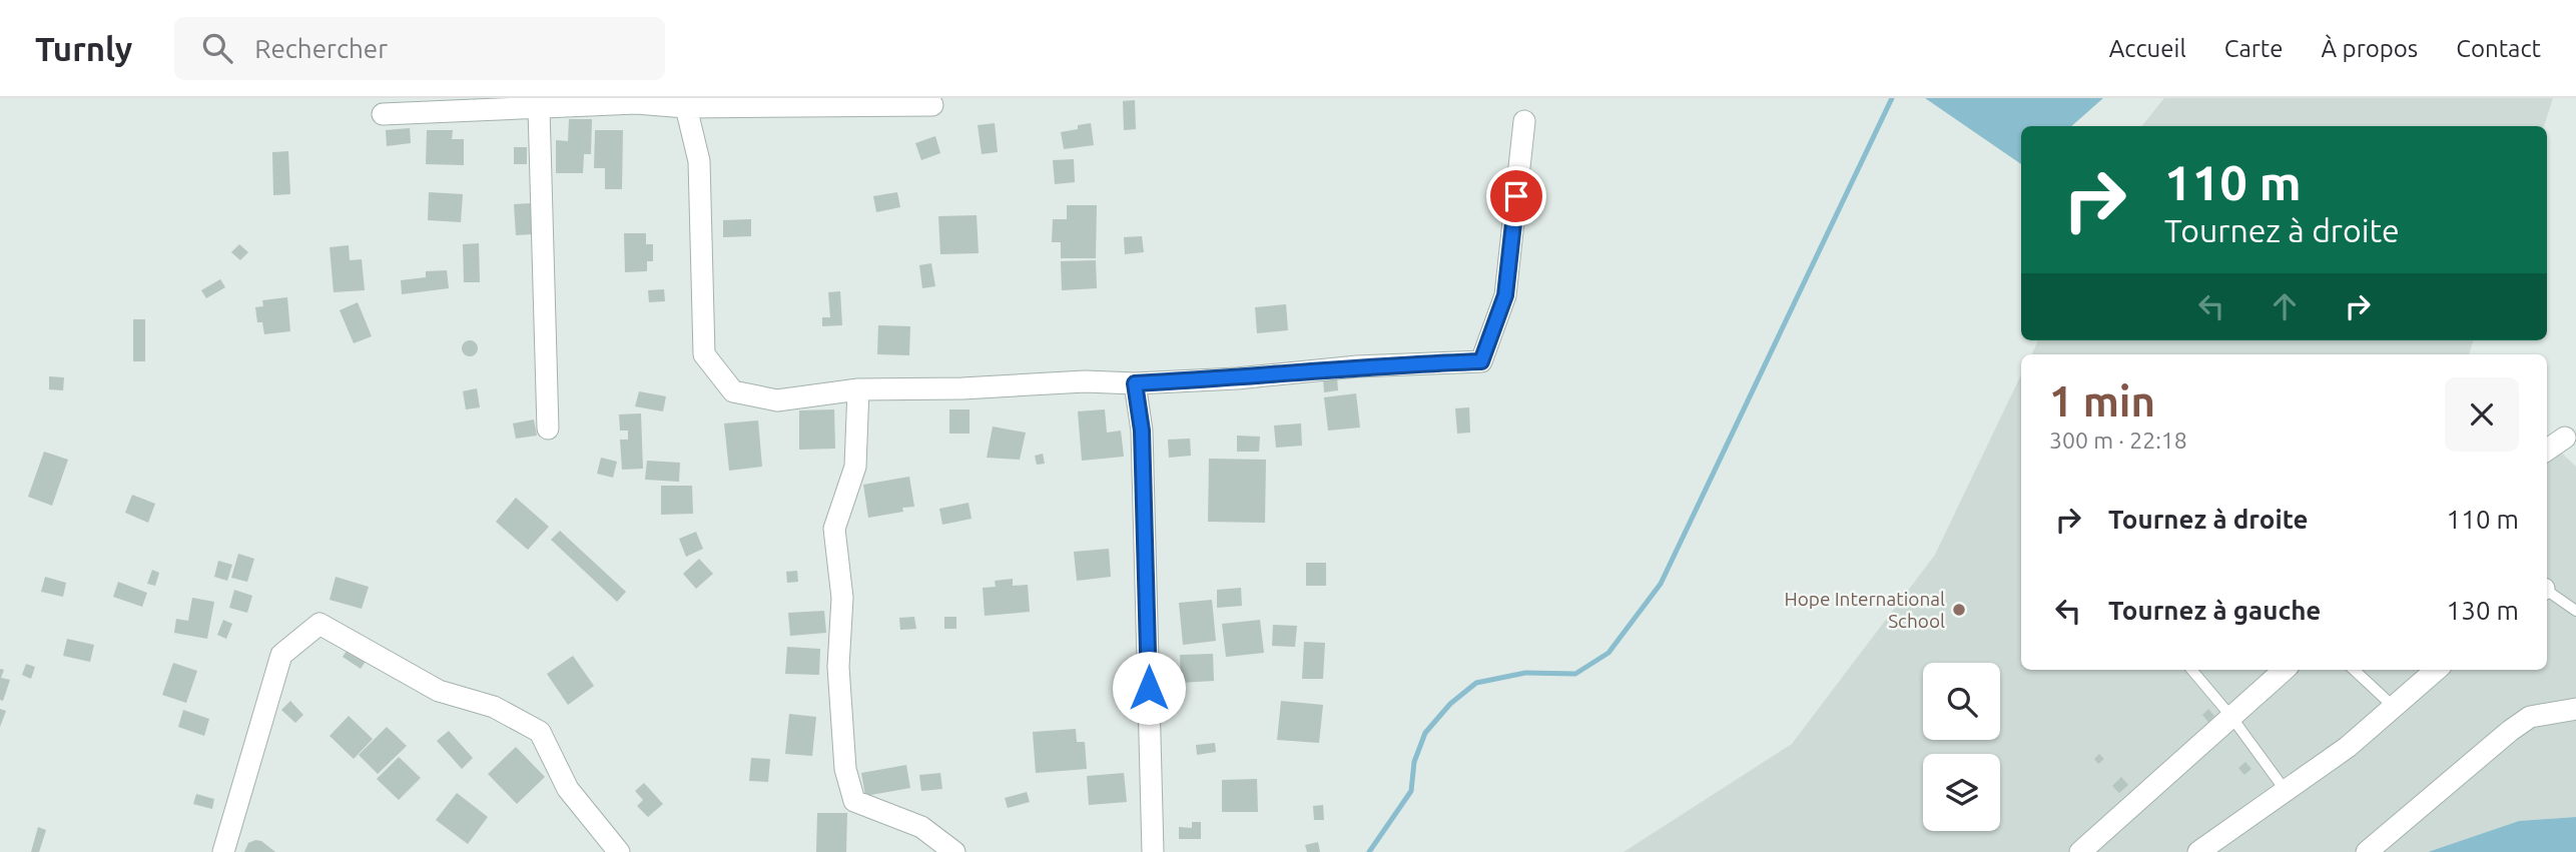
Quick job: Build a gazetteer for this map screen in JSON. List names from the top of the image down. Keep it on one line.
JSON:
{"places":["Hope International School"],"page":{"header":"Turnly","search":"Rechercher","nav":["Accueil","Carte","À propos","Contact"],"turn":["110 m","Tournez à droite"],"heading":["1 min","300 m · 22:18"],"list":[{"name":"Tournez à droite","value":"110 m"},{"name":"Tournez à gauche","value":"130 m"}]}}
